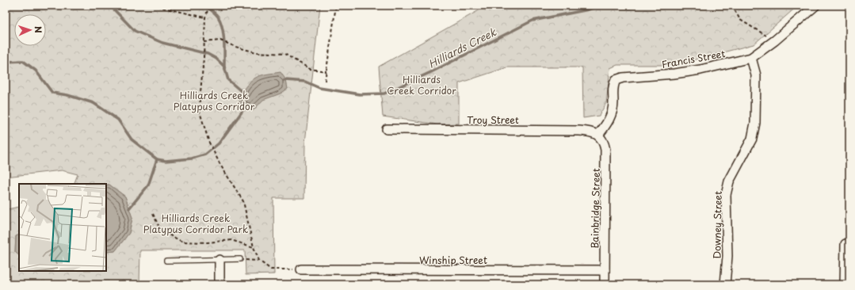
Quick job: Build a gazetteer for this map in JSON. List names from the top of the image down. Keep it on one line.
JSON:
{"streets":{"street":["Francis Street","Troy Street","Bainbridge Street","Downey Street","Winship Street"]},"crossings":[["Francis Street","Troy Street"],["Francis Street","Bainbridge Street"],["Francis Street","Downey Street"],["Troy Street","Bainbridge Street"],["Bainbridge Street","Winship Street"]],"water":["Hilliards Creek"],"parks":["Hilliards Creek Corridor","Hilliards Creek Platypus Corridor","Hilliards Creek Platypus Corridor Park"],"north":"right"}
